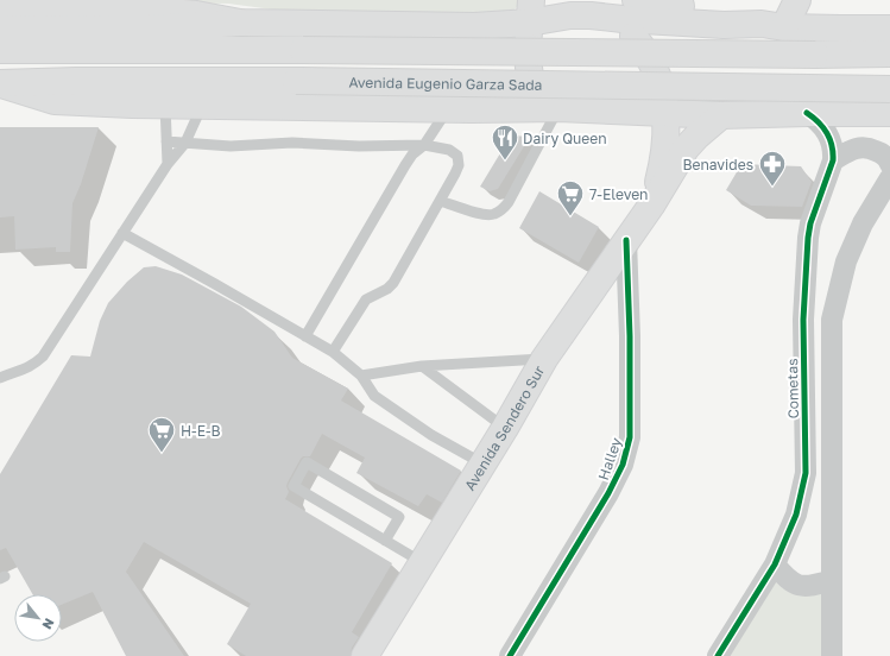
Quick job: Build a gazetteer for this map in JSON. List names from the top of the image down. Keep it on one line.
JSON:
{"streets":{"main road":["Avenida Eugenio Garza Sada","Avenida Sendero Sur"],"street":["Cometas","Halley"]},"crossings":[["Avenida Sendero Sur","Halley"]],"places":{"restaurant":["Dairy Queen"],"pharmacy":["Benavides"],"supermarket":["7-Eleven","H-E-B"]},"north":"bottom right"}
